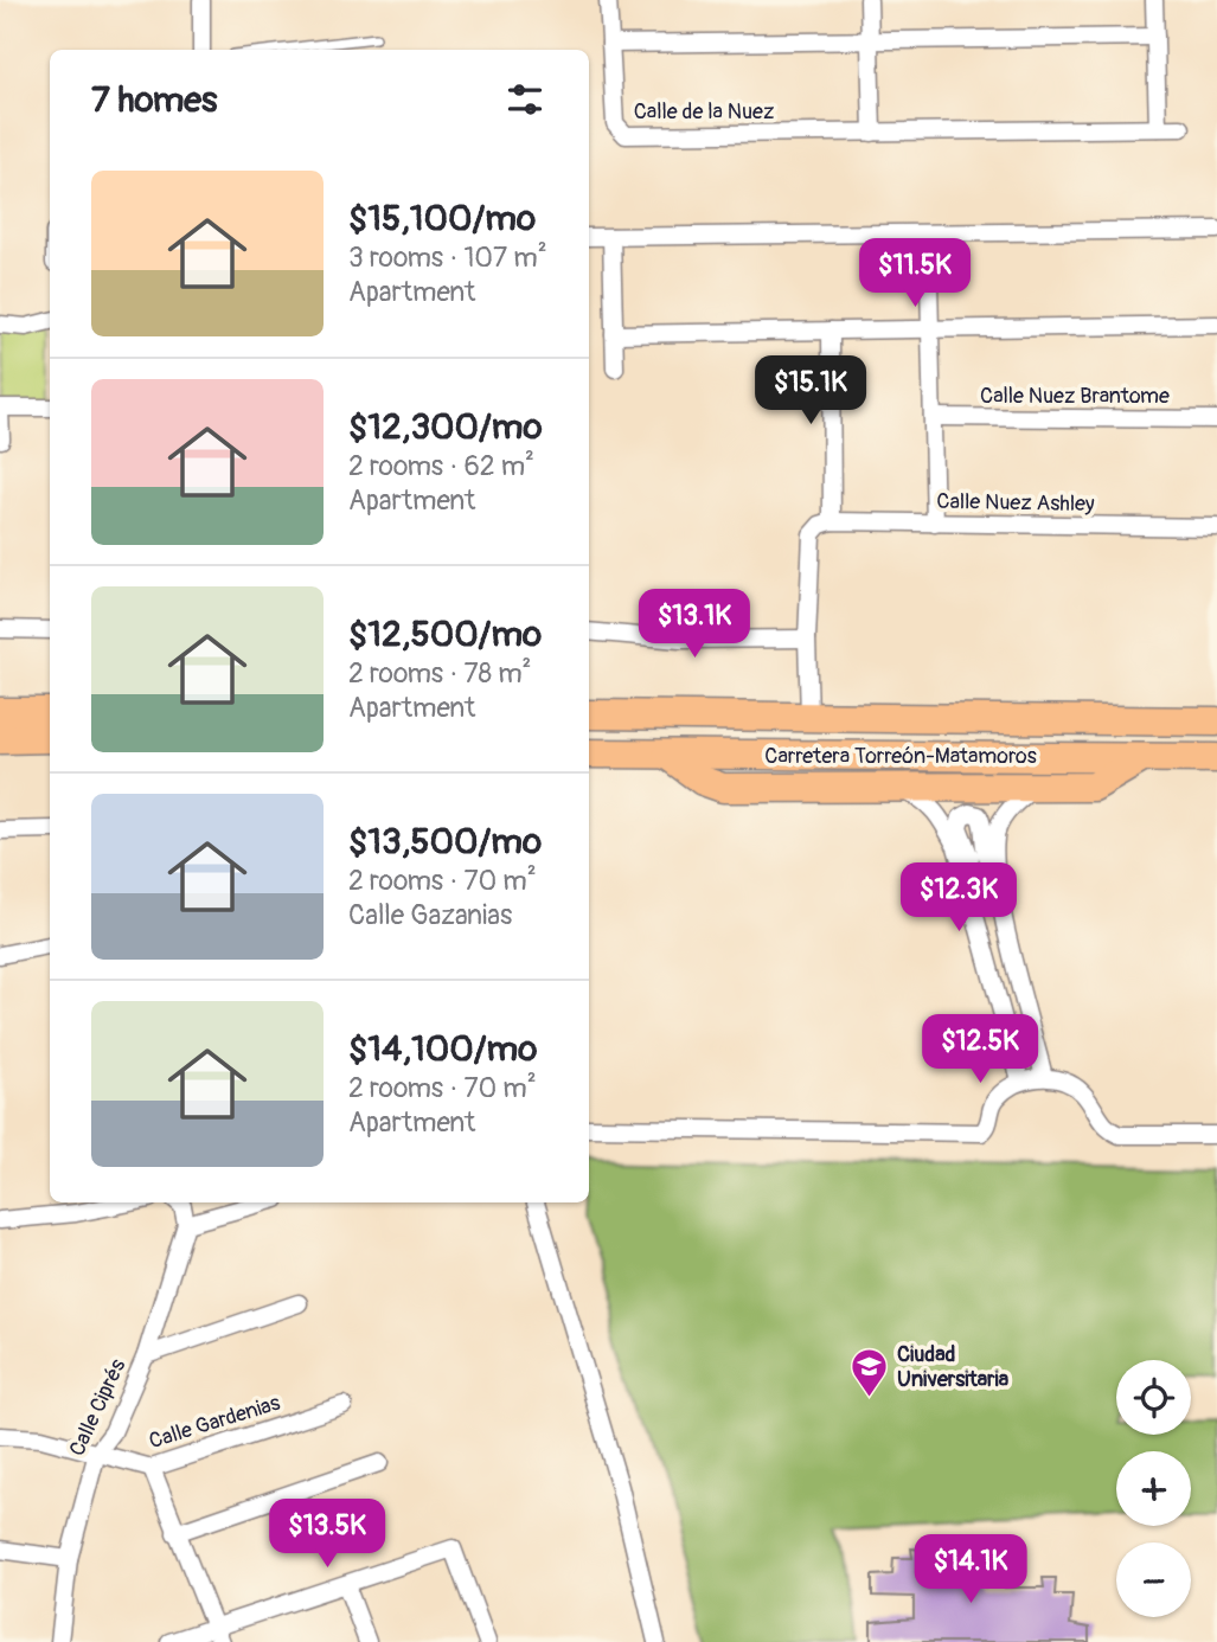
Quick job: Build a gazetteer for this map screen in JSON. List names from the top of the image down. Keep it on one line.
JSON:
{"streets":{"highway":["Carretera Torreón-Matamoros"],"street":["Calle de la Nuez","Calle Nuez Brantome","Calle Nuez Ashley","Calle Ciprés","Calle Gardenias"]},"crossings":[["Calle Ciprés","Calle Gardenias"]],"places":{"school or university":["Ciudad Universitaria"]},"page":{"heading":"7 homes","list":[{"name":"$15,100/mo","note":"3 rooms · 107 m² · Apartment"},{"name":"$12,300/mo","note":"2 rooms · 62 m² · Apartment"},{"name":"$12,500/mo","note":"2 rooms · 78 m² · Apartment"},{"name":"$13,500/mo","note":"2 rooms · 70 m² · Calle Gazanias"},{"name":"$14,100/mo","note":"2 rooms · 70 m² · Apartment"}],"price":["$11.5K","$15.1K","$13.1K","$12.3K","$12.5K","$13.5K","$14.1K"],"map_buttons":["+","−"]}}
